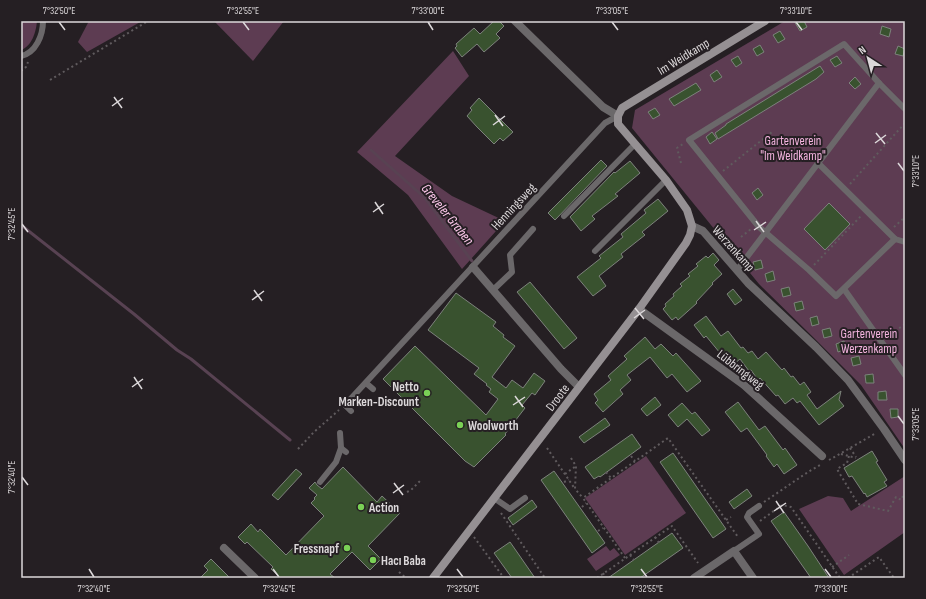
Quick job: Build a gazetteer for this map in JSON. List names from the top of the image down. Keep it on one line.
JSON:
{"streets":{"street":["Im Weidkamp","Werzenkamp","Lübbringweg","Droote"],"lane":["Henningsweg"]},"crossings":[["Im Weidkamp","Henningsweg"],["Im Weidkamp","Werzenkamp"],["Henningsweg","Werzenkamp"],["Werzenkamp","Droote"],["Lübbringweg","Droote"]],"water":["Greveler Graben"],"parks":["Gartenverein \"Im Weidkamp\"","Gartenverein Werzenkamp"],"places":["Netto Marken-Discount","Woolworth","Action","Fressnapf","Hacı Baba"],"north":"top left","coordinates":["7°32'50\"E","7°32'55\"E","7°33'00\"E","7°33'05\"E","7°33'10\"E","7°32'45\"E","7°32'40\"E"]}
